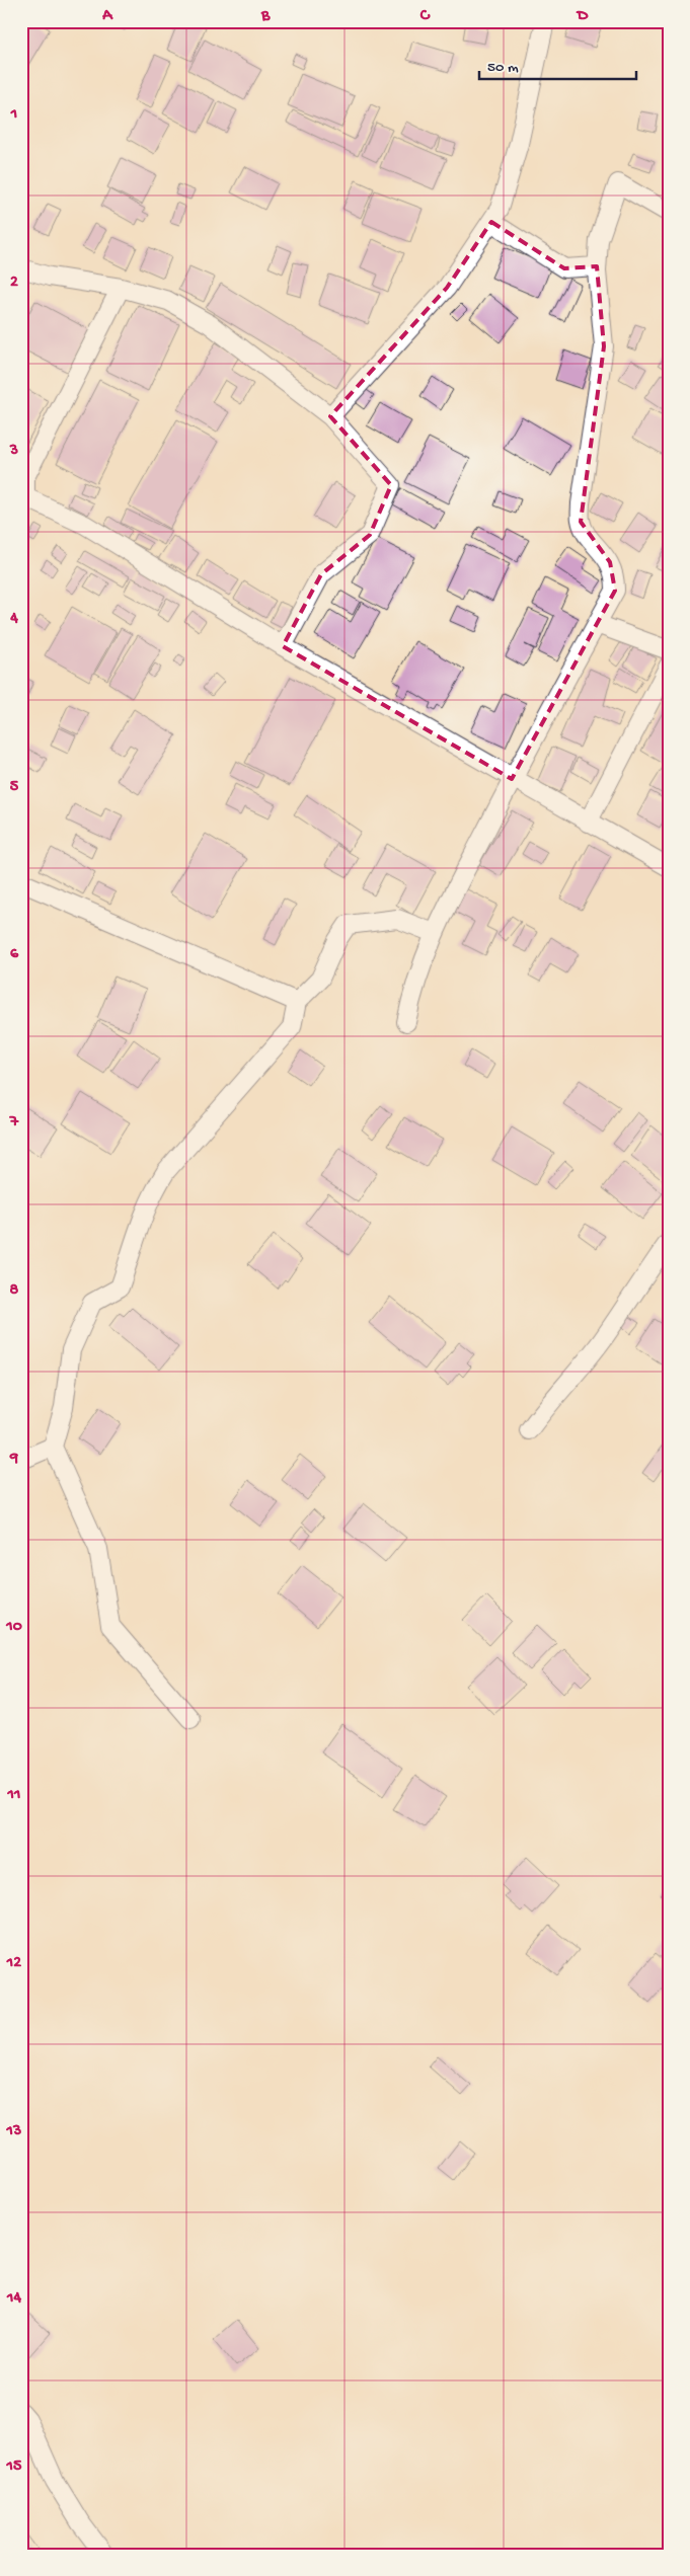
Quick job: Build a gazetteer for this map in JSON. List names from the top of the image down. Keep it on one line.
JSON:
{"scale_bar":"50 m","grid":{"columns":["A","B","C","D"],"rows":["1","2","3","4","5","6","7","8","9","10","11","12","13","14","15"]}}
